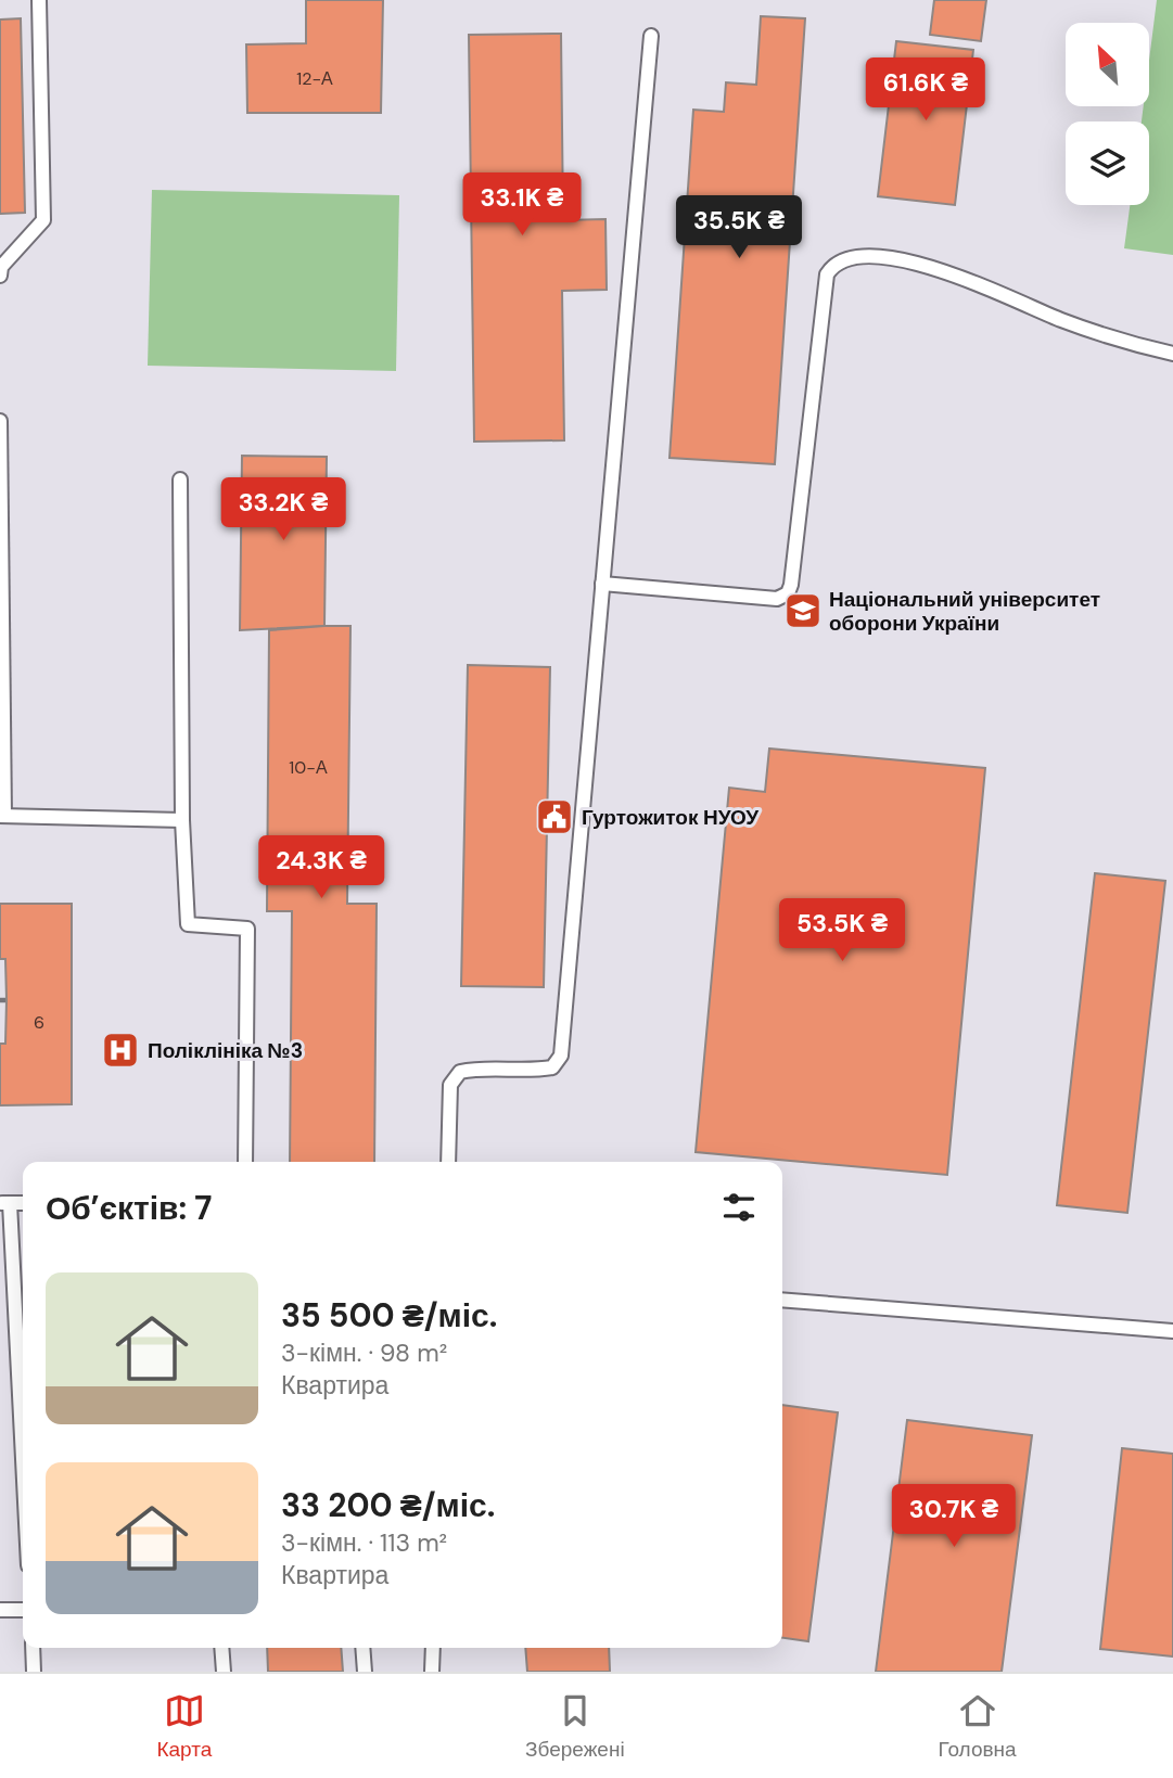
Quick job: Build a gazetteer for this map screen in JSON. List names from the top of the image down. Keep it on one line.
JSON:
{"places":{"school or university":["Національний університет оборони України"],"public building":["Гуртожиток НУОУ"],"hospital":["Поліклініка №3"]},"house_numbers":["12-А","10-А","6"],"north":"top left","page":{"price":["61.6K ₴","33.1K ₴","35.5K ₴","33.2K ₴","24.3K ₴","53.5K ₴","30.7K ₴"],"heading":"Об’єктів: 7","list":[{"name":"35 500 ₴/міс.","note":"3-кімн. · 98 m² · Квартира"},{"name":"33 200 ₴/міс.","note":"3-кімн. · 113 m² · Квартира"}],"tabs":["Карта","Збережені","Головна"]}}
